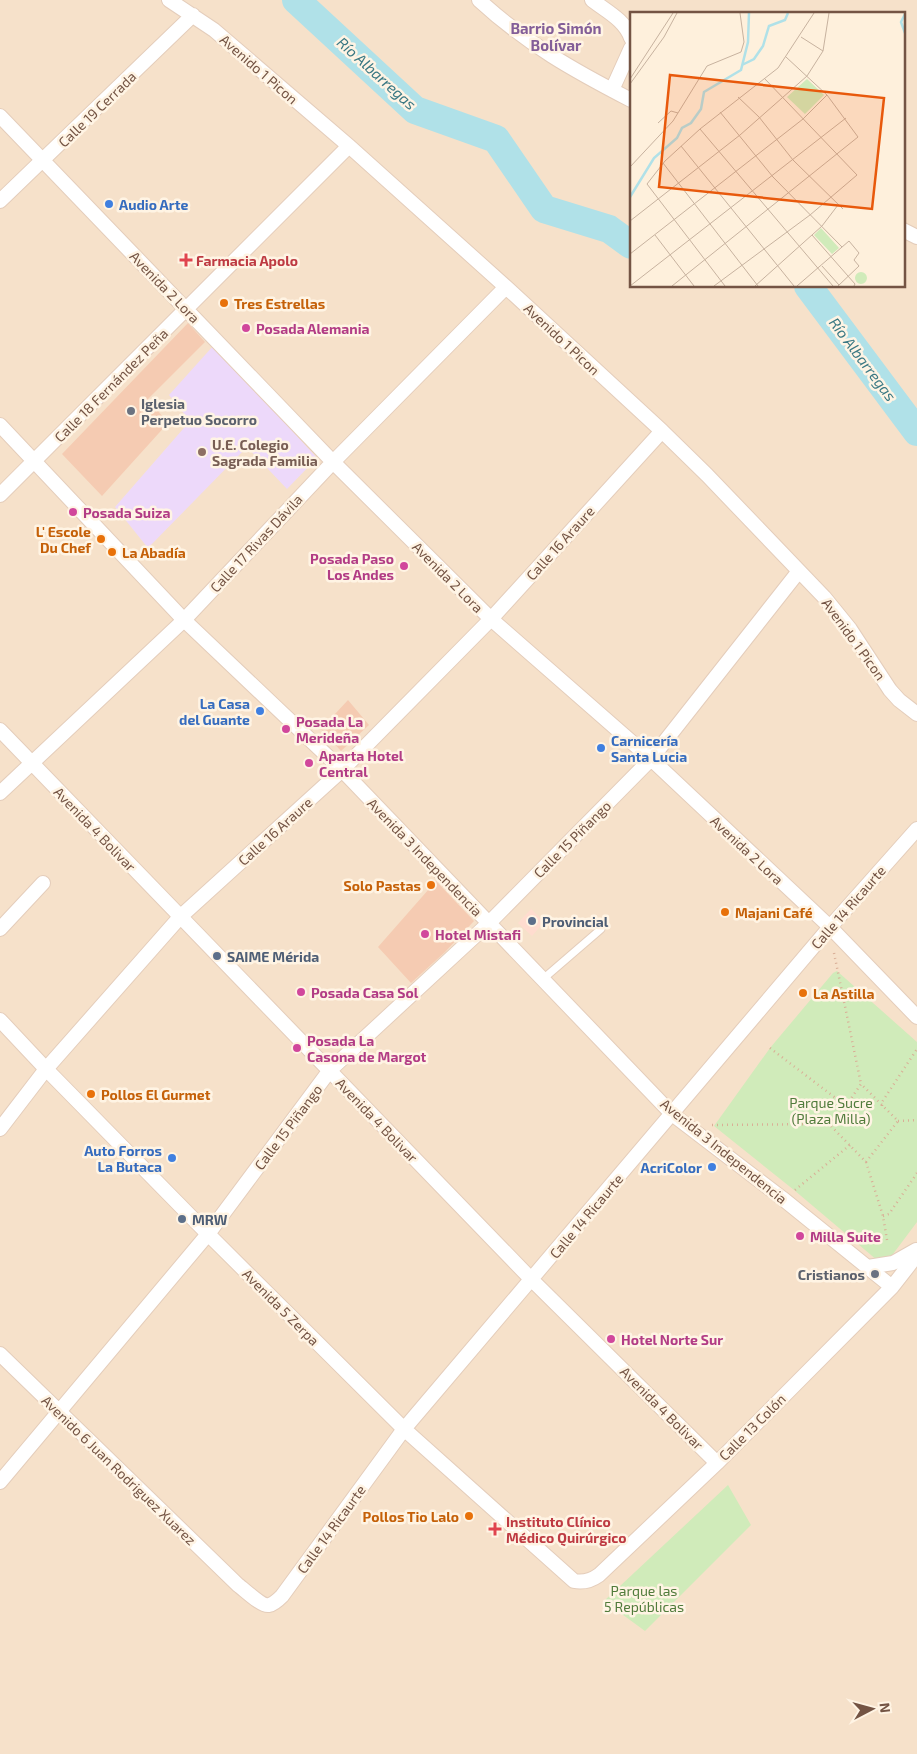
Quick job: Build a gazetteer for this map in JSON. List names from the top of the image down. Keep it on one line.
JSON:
{"streets":{"street":["Avenido 1 Picon","Calle 19 Cerrada","Avenida 2 Lora","Calle 18 Fernández Peña","Calle 17 Rivas Dávila","Calle 16 Araure","Avenida 4 Bolivar","Calle 15 Piñango","Avenida 3 Independencia","Calle 14 Ricaurte","Avenida 5 Zerpa","Calle 13 Colón","Avenido 6 Juan Rodriguez Xuarez"]},"crossings":[["Avenido 1 Picon","Calle 19 Cerrada"],["Avenido 1 Picon","Calle 18 Fernández Peña"],["Avenido 1 Picon","Calle 17 Rivas Dávila"],["Avenido 1 Picon","Calle 16 Araure"],["Avenido 1 Picon","Calle 15 Piñango"],["Calle 19 Cerrada","Avenida 2 Lora"],["Avenida 2 Lora","Calle 18 Fernández Peña"],["Avenida 2 Lora","Calle 17 Rivas Dávila"],["Avenida 2 Lora","Calle 16 Araure"],["Avenida 2 Lora","Calle 15 Piñango"],["Avenida 2 Lora","Calle 14 Ricaurte"],["Calle 18 Fernández Peña","Avenida 3 Independencia"],["Calle 17 Rivas Dávila","Avenida 4 Bolivar"],["Calle 17 Rivas Dávila","Avenida 3 Independencia"],["Calle 16 Araure","Avenida 4 Bolivar"],["Calle 16 Araure","Avenida 3 Independencia"],["Calle 16 Araure","Avenida 5 Zerpa"],["Avenida 4 Bolivar","Calle 15 Piñango"],["Avenida 4 Bolivar","Calle 14 Ricaurte"],["Avenida 4 Bolivar","Calle 13 Colón"],["Calle 15 Piñango","Avenida 3 Independencia"],["Calle 15 Piñango","Avenida 5 Zerpa"],["Calle 15 Piñango","Avenido 6 Juan Rodriguez Xuarez"],["Avenida 3 Independencia","Calle 14 Ricaurte"],["Avenida 3 Independencia","Calle 13 Colón"],["Calle 14 Ricaurte","Avenida 5 Zerpa"],["Calle 14 Ricaurte","Avenido 6 Juan Rodriguez Xuarez"],["Avenida 5 Zerpa","Calle 13 Colón"]],"districts":["Barrio Simón Bolívar"],"water":["Río Albarregas"],"parks":["Parque Sucre (Plaza Milla)","Parque las 5 Repúblicas"],"places":{"other":["Audio Arte","Tres Estrellas","Posada Alemania","Iglesia Perpetuo Socorro","U.E. Colegio Sagrada Familia","Posada Suiza","L' Escole Du Chef","La Abadía","Posada Paso Los Andes","La Casa del Guante","Posada La Merideña","Carnicería Santa Lucia","Aparta Hotel Central","Solo Pastas","Majani Café","Provincial","Hotel Mistafi","SAIME Mérida","Posada Casa Sol","La Astilla","Posada La Casona de Margot","Pollos El Gurmet","Auto Forros La Butaca","AcriColor","MRW","Milla Suite","Cristianos","Hotel Norte Sur","Pollos Tio Lalo"],"health":["Farmacia Apolo","Instituto Clínico Médico Quirúrgico"]},"north":"right"}
